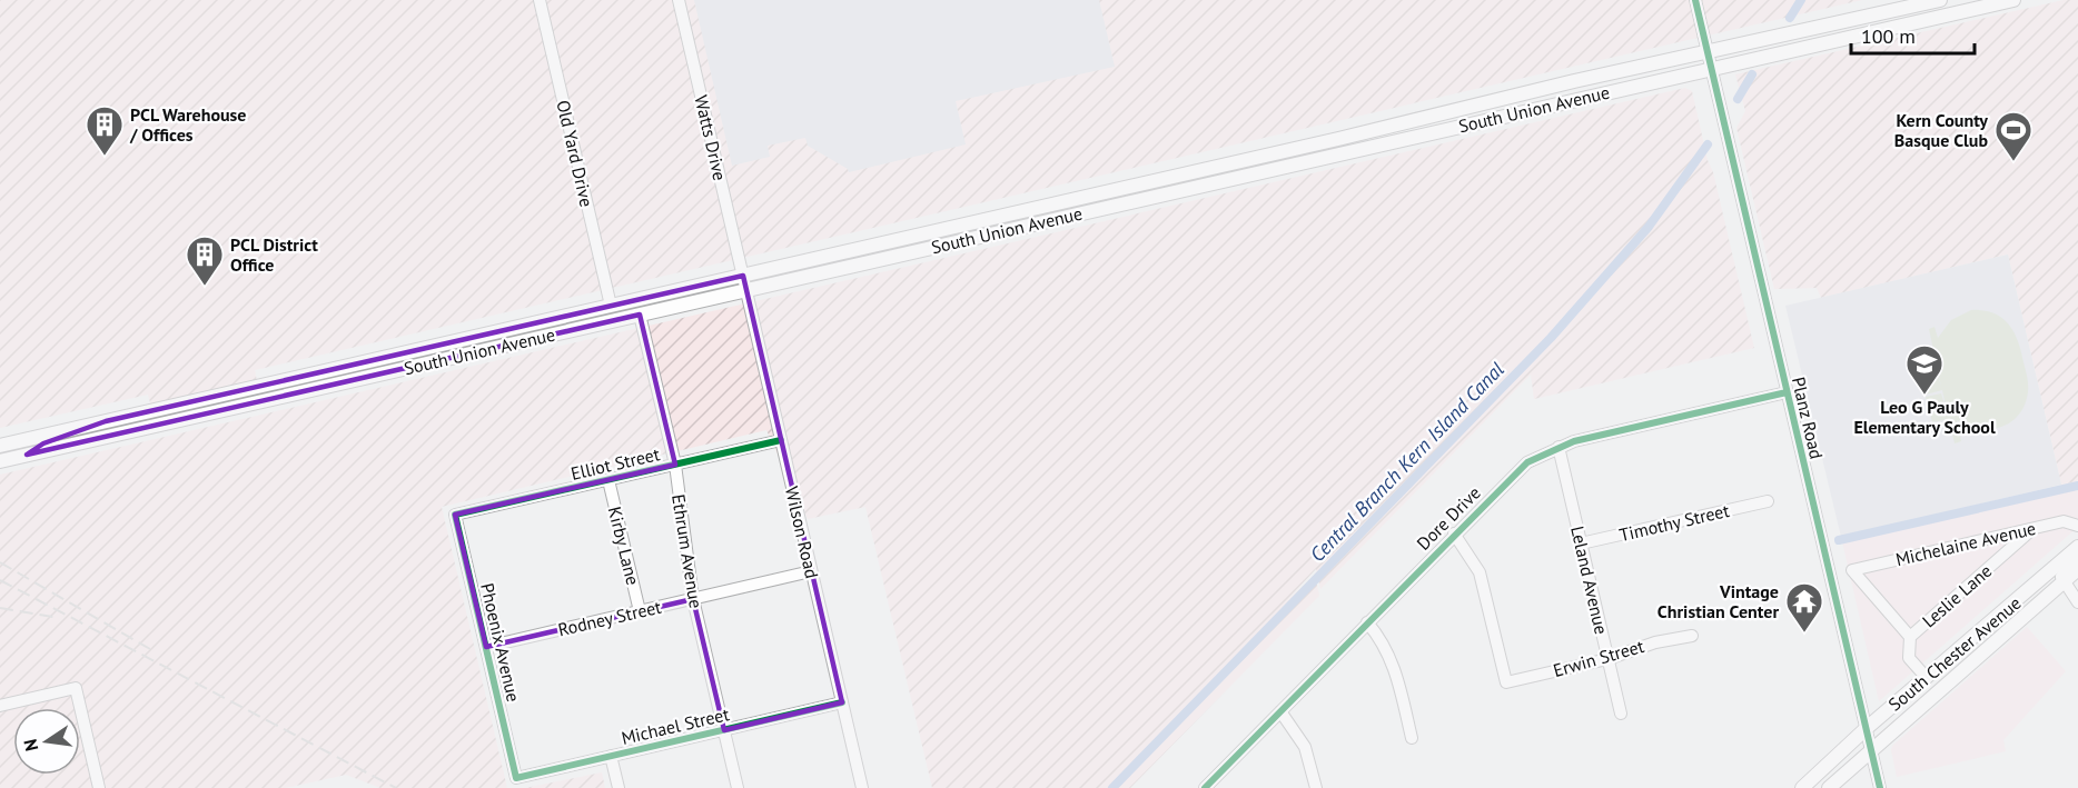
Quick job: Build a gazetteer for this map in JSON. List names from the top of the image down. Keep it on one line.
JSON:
{"streets":{"main road":["South Union Avenue","South Chester Avenue"],"street":["Watts Drive","Old Yard Drive","Planz Road","Elliot Street","Dore Drive","Timothy Street","Wilson Road","Michelaine Avenue","Kirby Lane","Ethrum Avenue","Leland Avenue","Leslie Lane","Rodney Street","Phoenix Avenue","Erwin Street","Michael Street"]},"crossings":[["South Union Avenue","Watts Drive"],["South Union Avenue","Old Yard Drive"],["South Union Avenue","Planz Road"],["South Union Avenue","Wilson Road"],["South Union Avenue","Ethrum Avenue"],["Watts Drive","Wilson Road"],["Planz Road","Dore Drive"],["Planz Road","South Chester Avenue"],["Elliot Street","Wilson Road"],["Elliot Street","Kirby Lane"],["Elliot Street","Ethrum Avenue"],["Elliot Street","Phoenix Avenue"],["Dore Drive","Leland Avenue"],["Dore Drive","Erwin Street"],["Timothy Street","Leland Avenue"],["Wilson Road","Rodney Street"],["Wilson Road","Michael Street"],["Michelaine Avenue","Leslie Lane"],["Kirby Lane","Rodney Street"],["Ethrum Avenue","Rodney Street"],["Ethrum Avenue","Michael Street"],["Leland Avenue","Erwin Street"],["Rodney Street","Phoenix Avenue"],["Phoenix Avenue","Michael Street"]],"water":["Central Branch Kern Island Canal"],"places":{"building":["PCL Warehouse / Offices","PCL District Office"],"sports":["Kern County Basque Club"],"school or university":["Leo G Pauly Elementary School"],"temple":["Vintage Christian Center"]},"scale_bar":"100 m","north":"left"}
